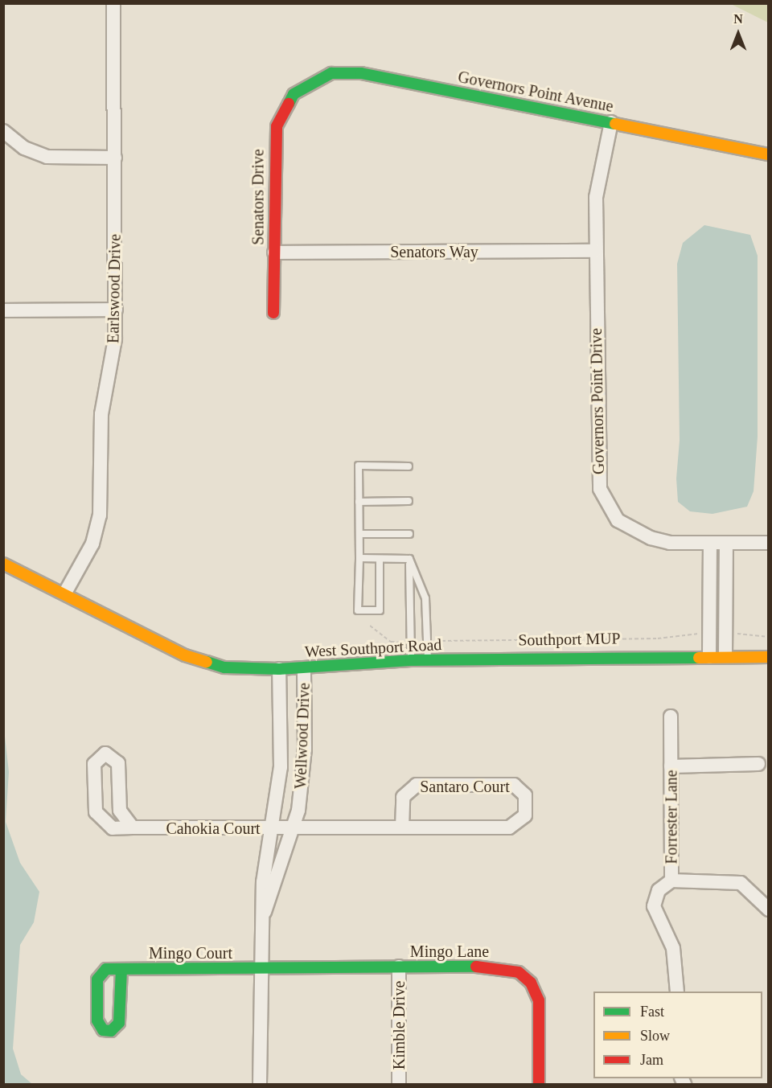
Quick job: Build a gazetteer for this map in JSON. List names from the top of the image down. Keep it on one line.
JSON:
{"streets":{"street":["Governors Point Avenue","Senators Drive","Senators Way","Earlswood Drive","Governors Point Drive","West Southport Road","Wellwood Drive","Santaro Court","Forrester Lane","Cahokia Court","Mingo Lane","Mingo Court","Kimble Drive"],"path":["Southport MUP"]},"crossings":[["Governors Point Avenue","Senators Drive"],["Governors Point Avenue","Governors Point Drive"],["Senators Drive","Senators Way"],["Senators Way","Governors Point Drive"],["Earlswood Drive","West Southport Road"],["West Southport Road","Wellwood Drive"],["Wellwood Drive","Santaro Court"],["Wellwood Drive","Cahokia Court"],["Wellwood Drive","Mingo Lane"],["Wellwood Drive","Mingo Court"],["Santaro Court","Cahokia Court"],["Mingo Lane","Mingo Court"],["Mingo Lane","Kimble Drive"]],"legend":["Fast","Slow","Jam"],"north":"top"}
